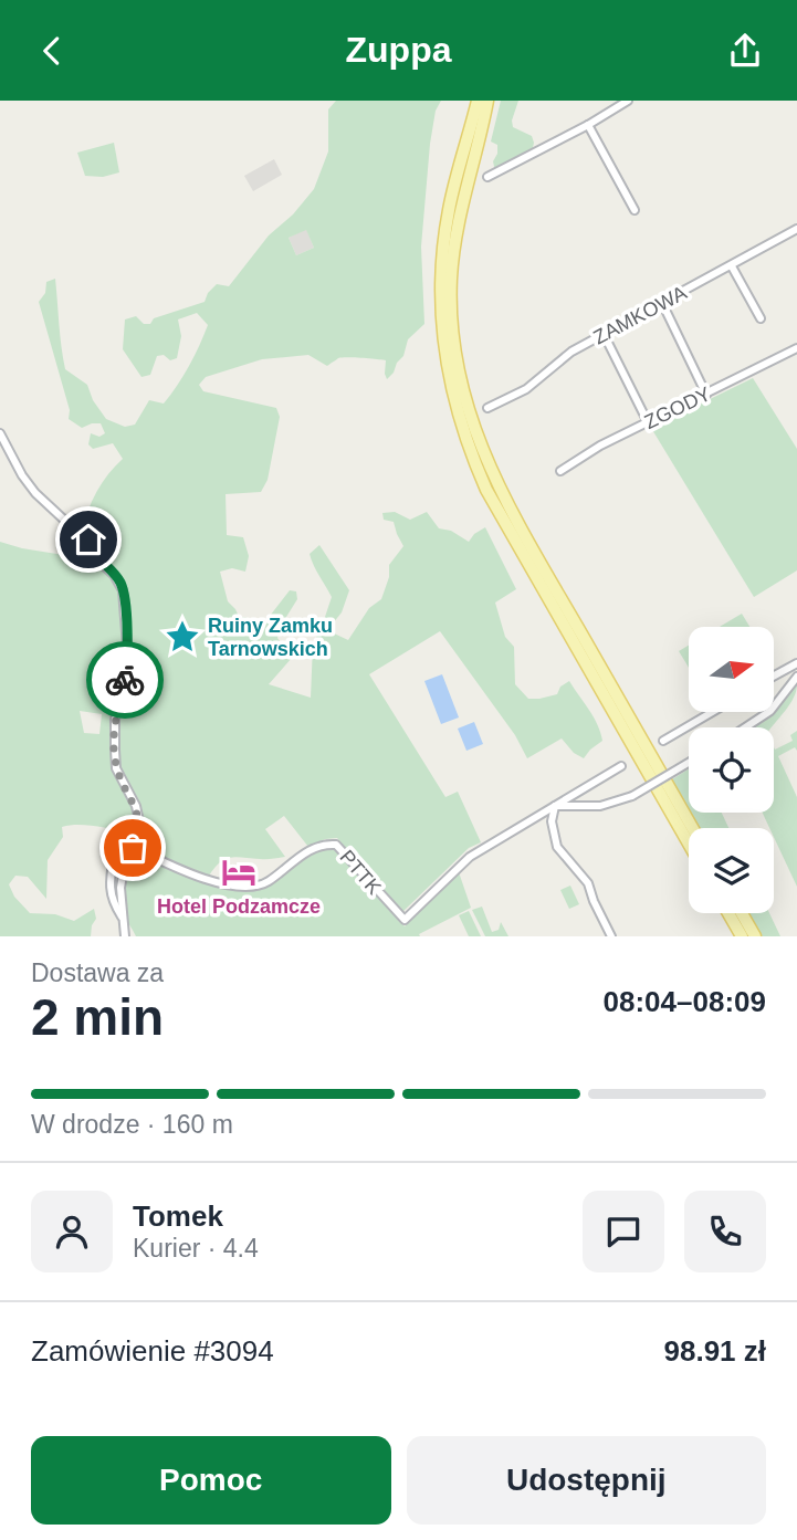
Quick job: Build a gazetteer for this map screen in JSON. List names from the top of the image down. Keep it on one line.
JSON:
{"streets":{"street":["ZAMKOWA","ZGODY","PTTK"]},"places":{"place":["Ruiny Zamku Tarnowskich"],"hotel":["Hotel Podzamcze"]},"north":"right","page":{"header":"Zuppa","heading":["2 min","Dostawa za","08:04–08:09"],"panel":["Tomek","Kurier · 4.4","Zamówienie #3094","98.91 zł"],"bar":"W drodze · 160 m","buttons":["Pomoc","Udostępnij"]}}
